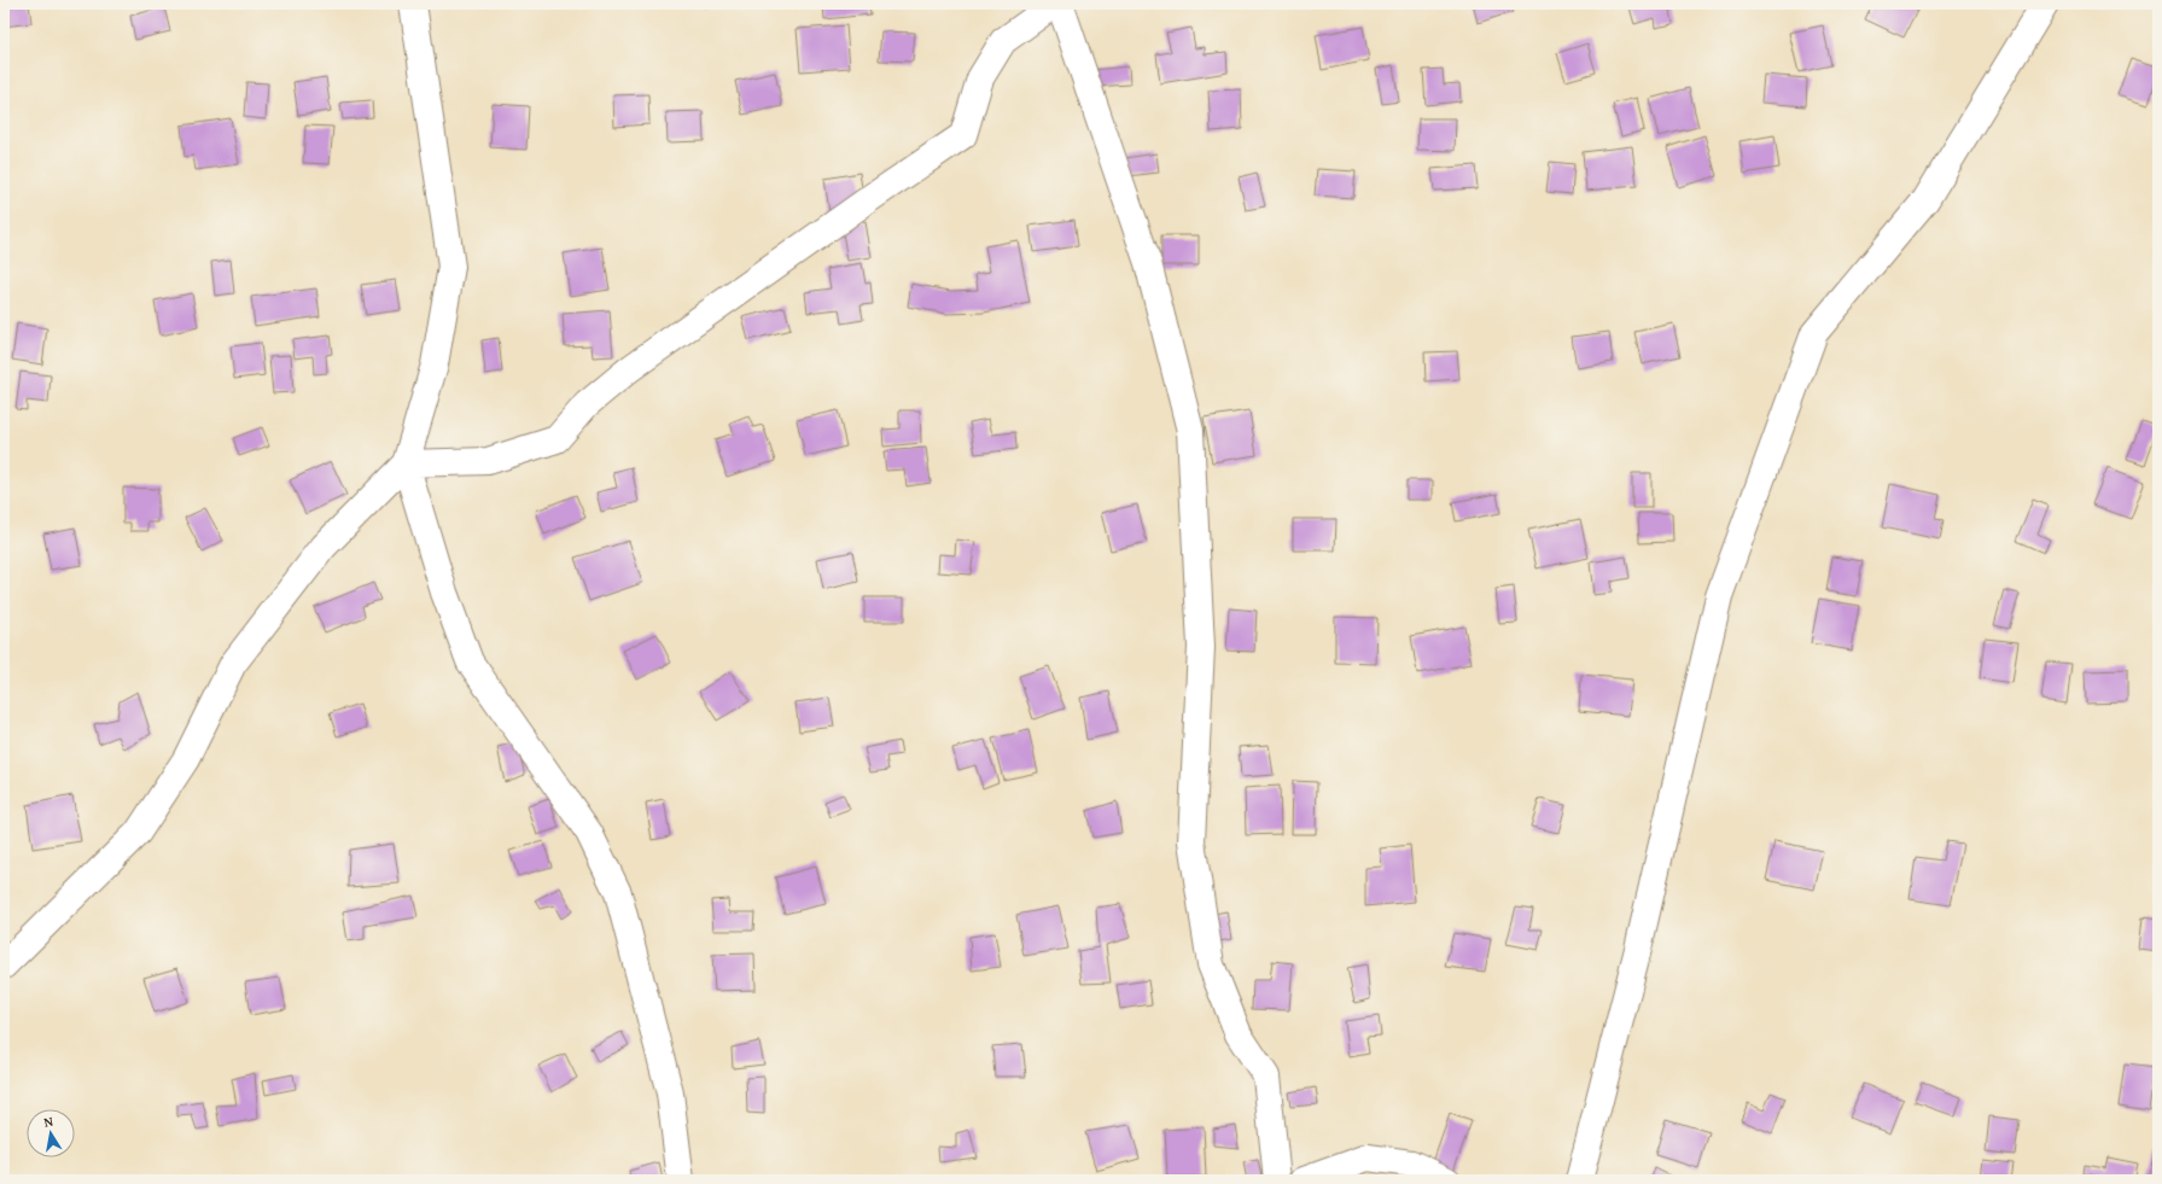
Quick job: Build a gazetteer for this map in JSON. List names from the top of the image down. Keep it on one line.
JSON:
{"north":"top"}
